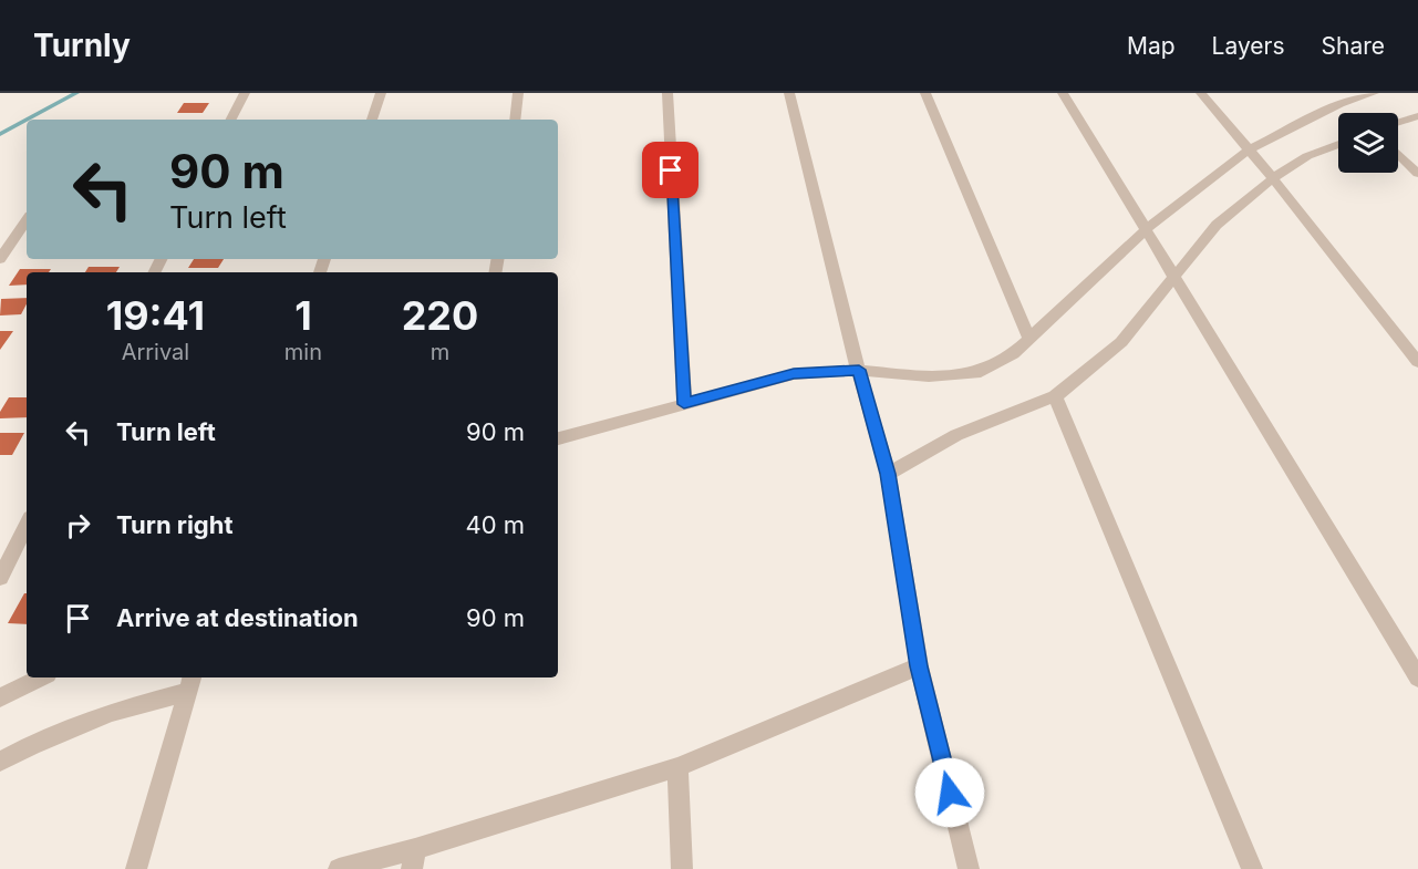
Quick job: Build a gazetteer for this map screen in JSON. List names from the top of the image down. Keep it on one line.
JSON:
{"page":{"header":"Turnly","nav":["Map","Layers","Share"],"turn":["90 m","Turn left"],"eta":["19:41","Arrival","1","min","220","m"],"list":[{"name":"Turn left","value":"90 m"},{"name":"Turn right","value":"40 m"},{"name":"Arrive at destination","value":"90 m"}]}}
